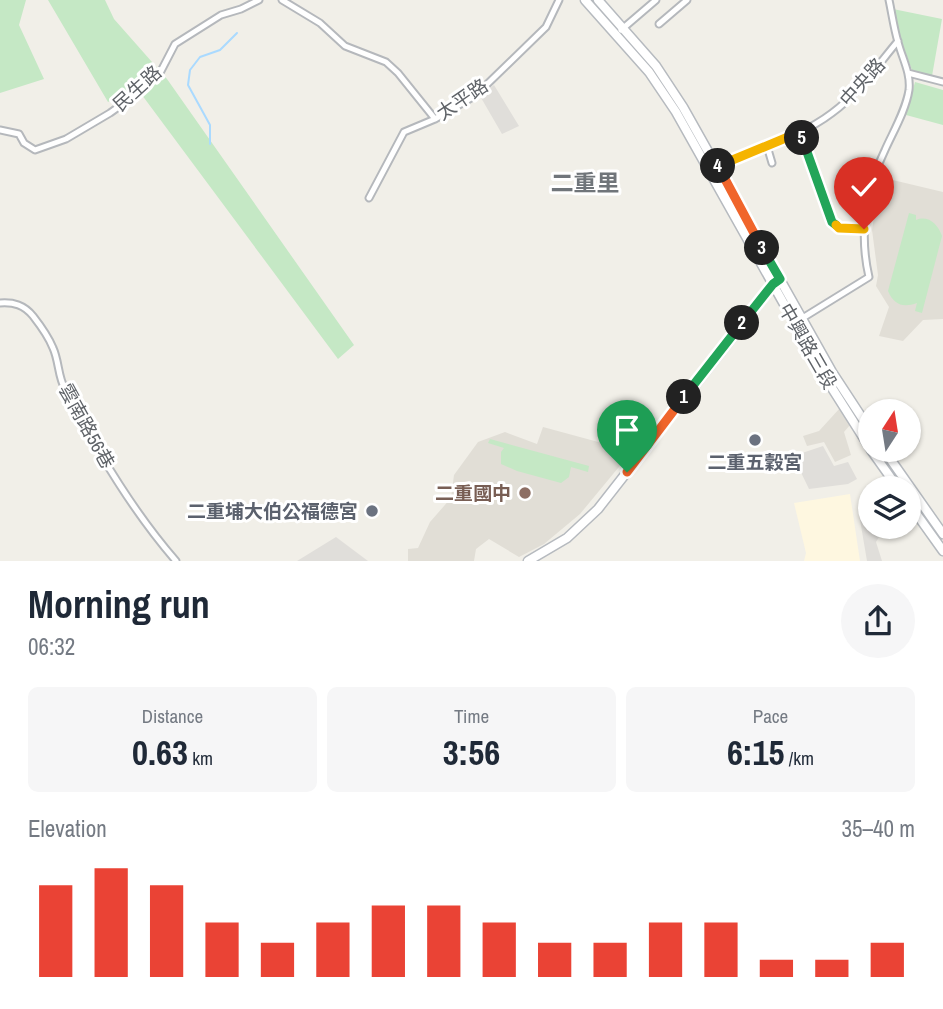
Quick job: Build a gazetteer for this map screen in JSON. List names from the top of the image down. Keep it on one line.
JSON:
{"streets":{"main road":["中興路三段"],"street":["中央路","民生路","太平路","雲南路56巷"]},"districts":["二重里"],"places":["二重五穀宮","二重國中","二重埔大伯公福德宮"],"north":"top","page":{"pins":["5","4","3","2","1"],"heading":["Morning run","06:32"],"stats":[["Distance","0.63 km"],["Time","3:56"],["Pace","6:15 /km"]],"chart":["Elevation","35–40 m"]}}
